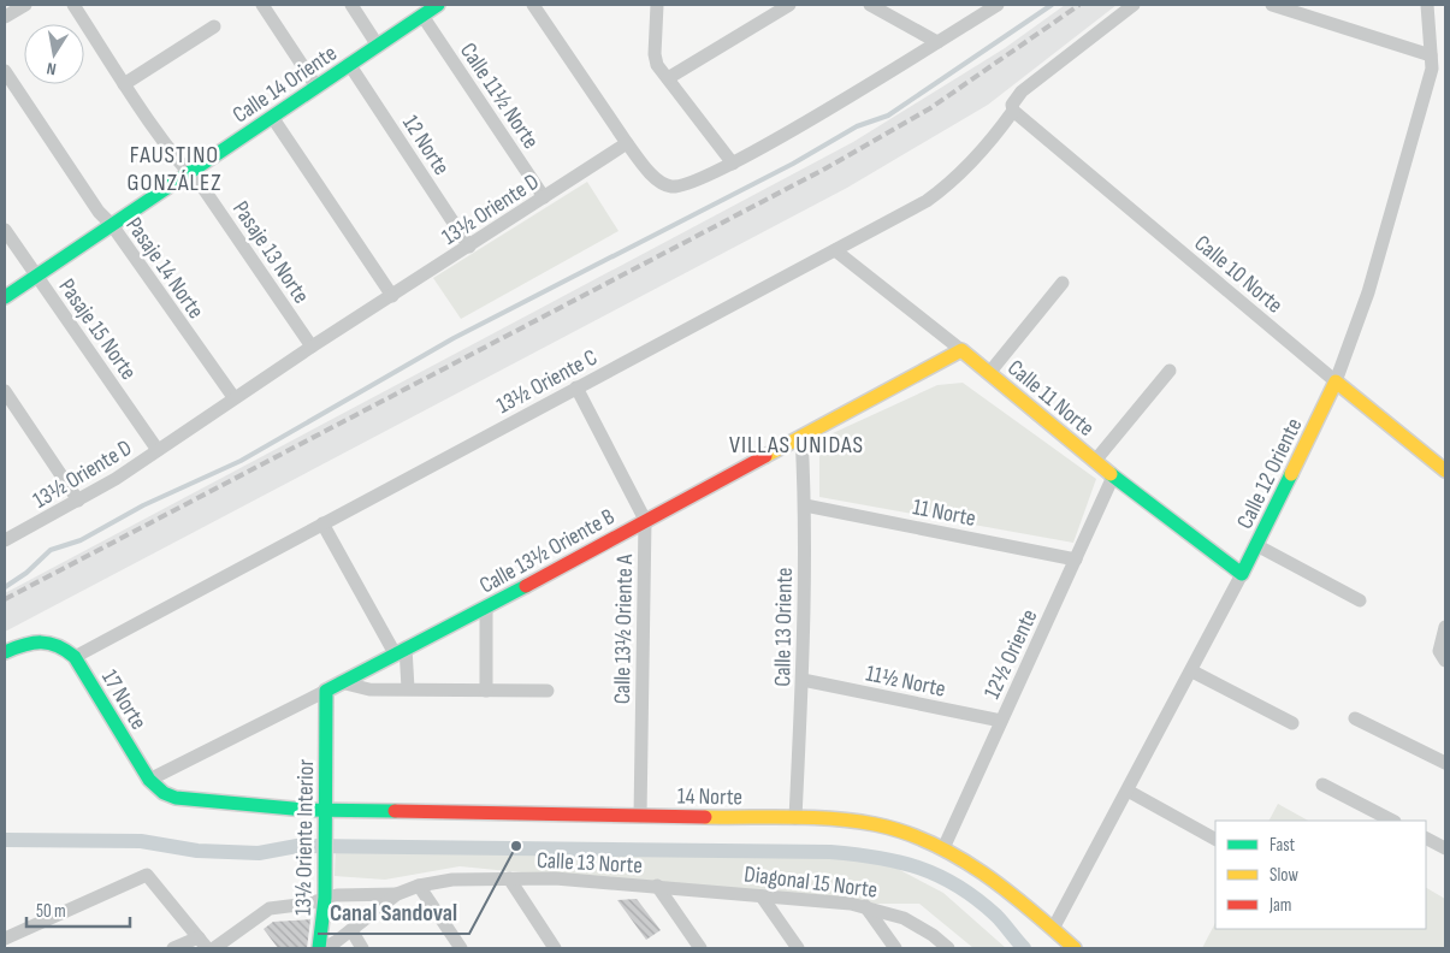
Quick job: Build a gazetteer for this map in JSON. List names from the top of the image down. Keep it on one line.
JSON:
{"streets":{"street":["Calle 14 Oriente","Calle 11½ Norte","12 Norte","13½ Oriente D","Pasaje 13 Norte","Pasaje 14 Norte","Calle 10 Norte","Pasaje 15 Norte","13½ Oriente C","Calle 11 Norte","Calle 12 Oriente","11 Norte","Calle 13½ Oriente B","Calle 13 Oriente","Calle 13½ Oriente A","12½ Oriente","11½ Norte","17 Norte","14 Norte","13½ Oriente Interior","Calle 13 Norte","Diagonal 15 Norte"]},"crossings":[["Calle 14 Oriente","Calle 11½ Norte"],["Calle 14 Oriente","12 Norte"],["Calle 14 Oriente","Pasaje 13 Norte"],["Calle 14 Oriente","Pasaje 14 Norte"],["Calle 14 Oriente","Pasaje 15 Norte"],["Calle 11½ Norte","13½ Oriente D"],["12 Norte","13½ Oriente D"],["13½ Oriente D","Pasaje 13 Norte"],["13½ Oriente D","Pasaje 14 Norte"],["13½ Oriente D","Pasaje 15 Norte"],["Calle 10 Norte","13½ Oriente C"],["Calle 10 Norte","Calle 12 Oriente"],["13½ Oriente C","Calle 11 Norte"],["13½ Oriente C","Calle 13½ Oriente A"],["13½ Oriente C","17 Norte"],["Calle 11 Norte","Calle 12 Oriente"],["Calle 11 Norte","Calle 13½ Oriente B"],["Calle 11 Norte","12½ Oriente"],["Calle 12 Oriente","14 Norte"],["11 Norte","Calle 13 Oriente"],["11 Norte","12½ Oriente"],["Calle 13½ Oriente B","Calle 13 Oriente"],["Calle 13½ Oriente B","Calle 13½ Oriente A"],["Calle 13½ Oriente B","17 Norte"],["Calle 13½ Oriente B","14 Norte"],["Calle 13½ Oriente B","13½ Oriente Interior"],["Calle 13 Oriente","11½ Norte"],["Calle 13 Oriente","14 Norte"],["Calle 13½ Oriente A","14 Norte"],["12½ Oriente","11½ Norte"],["12½ Oriente","14 Norte"],["17 Norte","14 Norte"],["14 Norte","13½ Oriente Interior"],["13½ Oriente Interior","Calle 13 Norte"],["Calle 13 Norte","Diagonal 15 Norte"]],"districts":["FAUSTINO GONZÁLEZ","VILLAS UNIDAS"],"places":["Canal Sandoval"],"legend":["Fast","Slow","Jam"],"scale_bar":"50 m","north":"bottom"}
